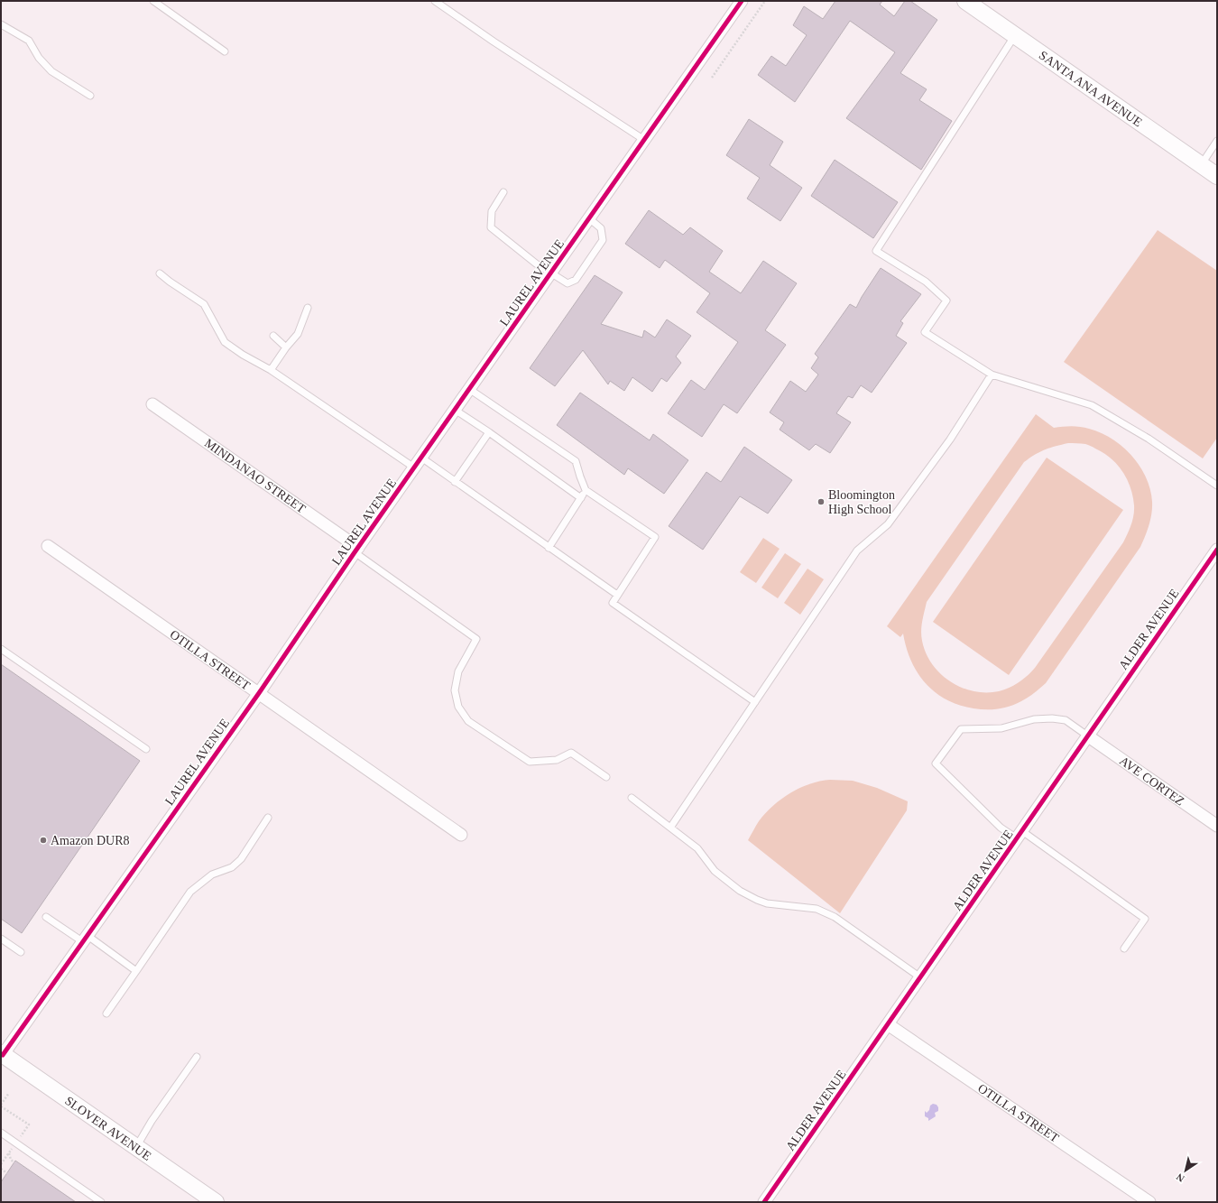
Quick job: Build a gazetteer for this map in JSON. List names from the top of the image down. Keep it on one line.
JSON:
{"streets":{"street":["SANTA ANA AVENUE","LAUREL AVENUE","MINDANAO STREET","ALDER AVENUE","OTILLA STREET","AVE CORTEZ","SLOVER AVENUE"]},"crossings":[["LAUREL AVENUE","MINDANAO STREET"],["LAUREL AVENUE","OTILLA STREET"],["LAUREL AVENUE","SLOVER AVENUE"],["ALDER AVENUE","OTILLA STREET"],["ALDER AVENUE","AVE CORTEZ"]],"places":["Bloomington High School","Amazon DUR8"],"north":"bottom left"}
